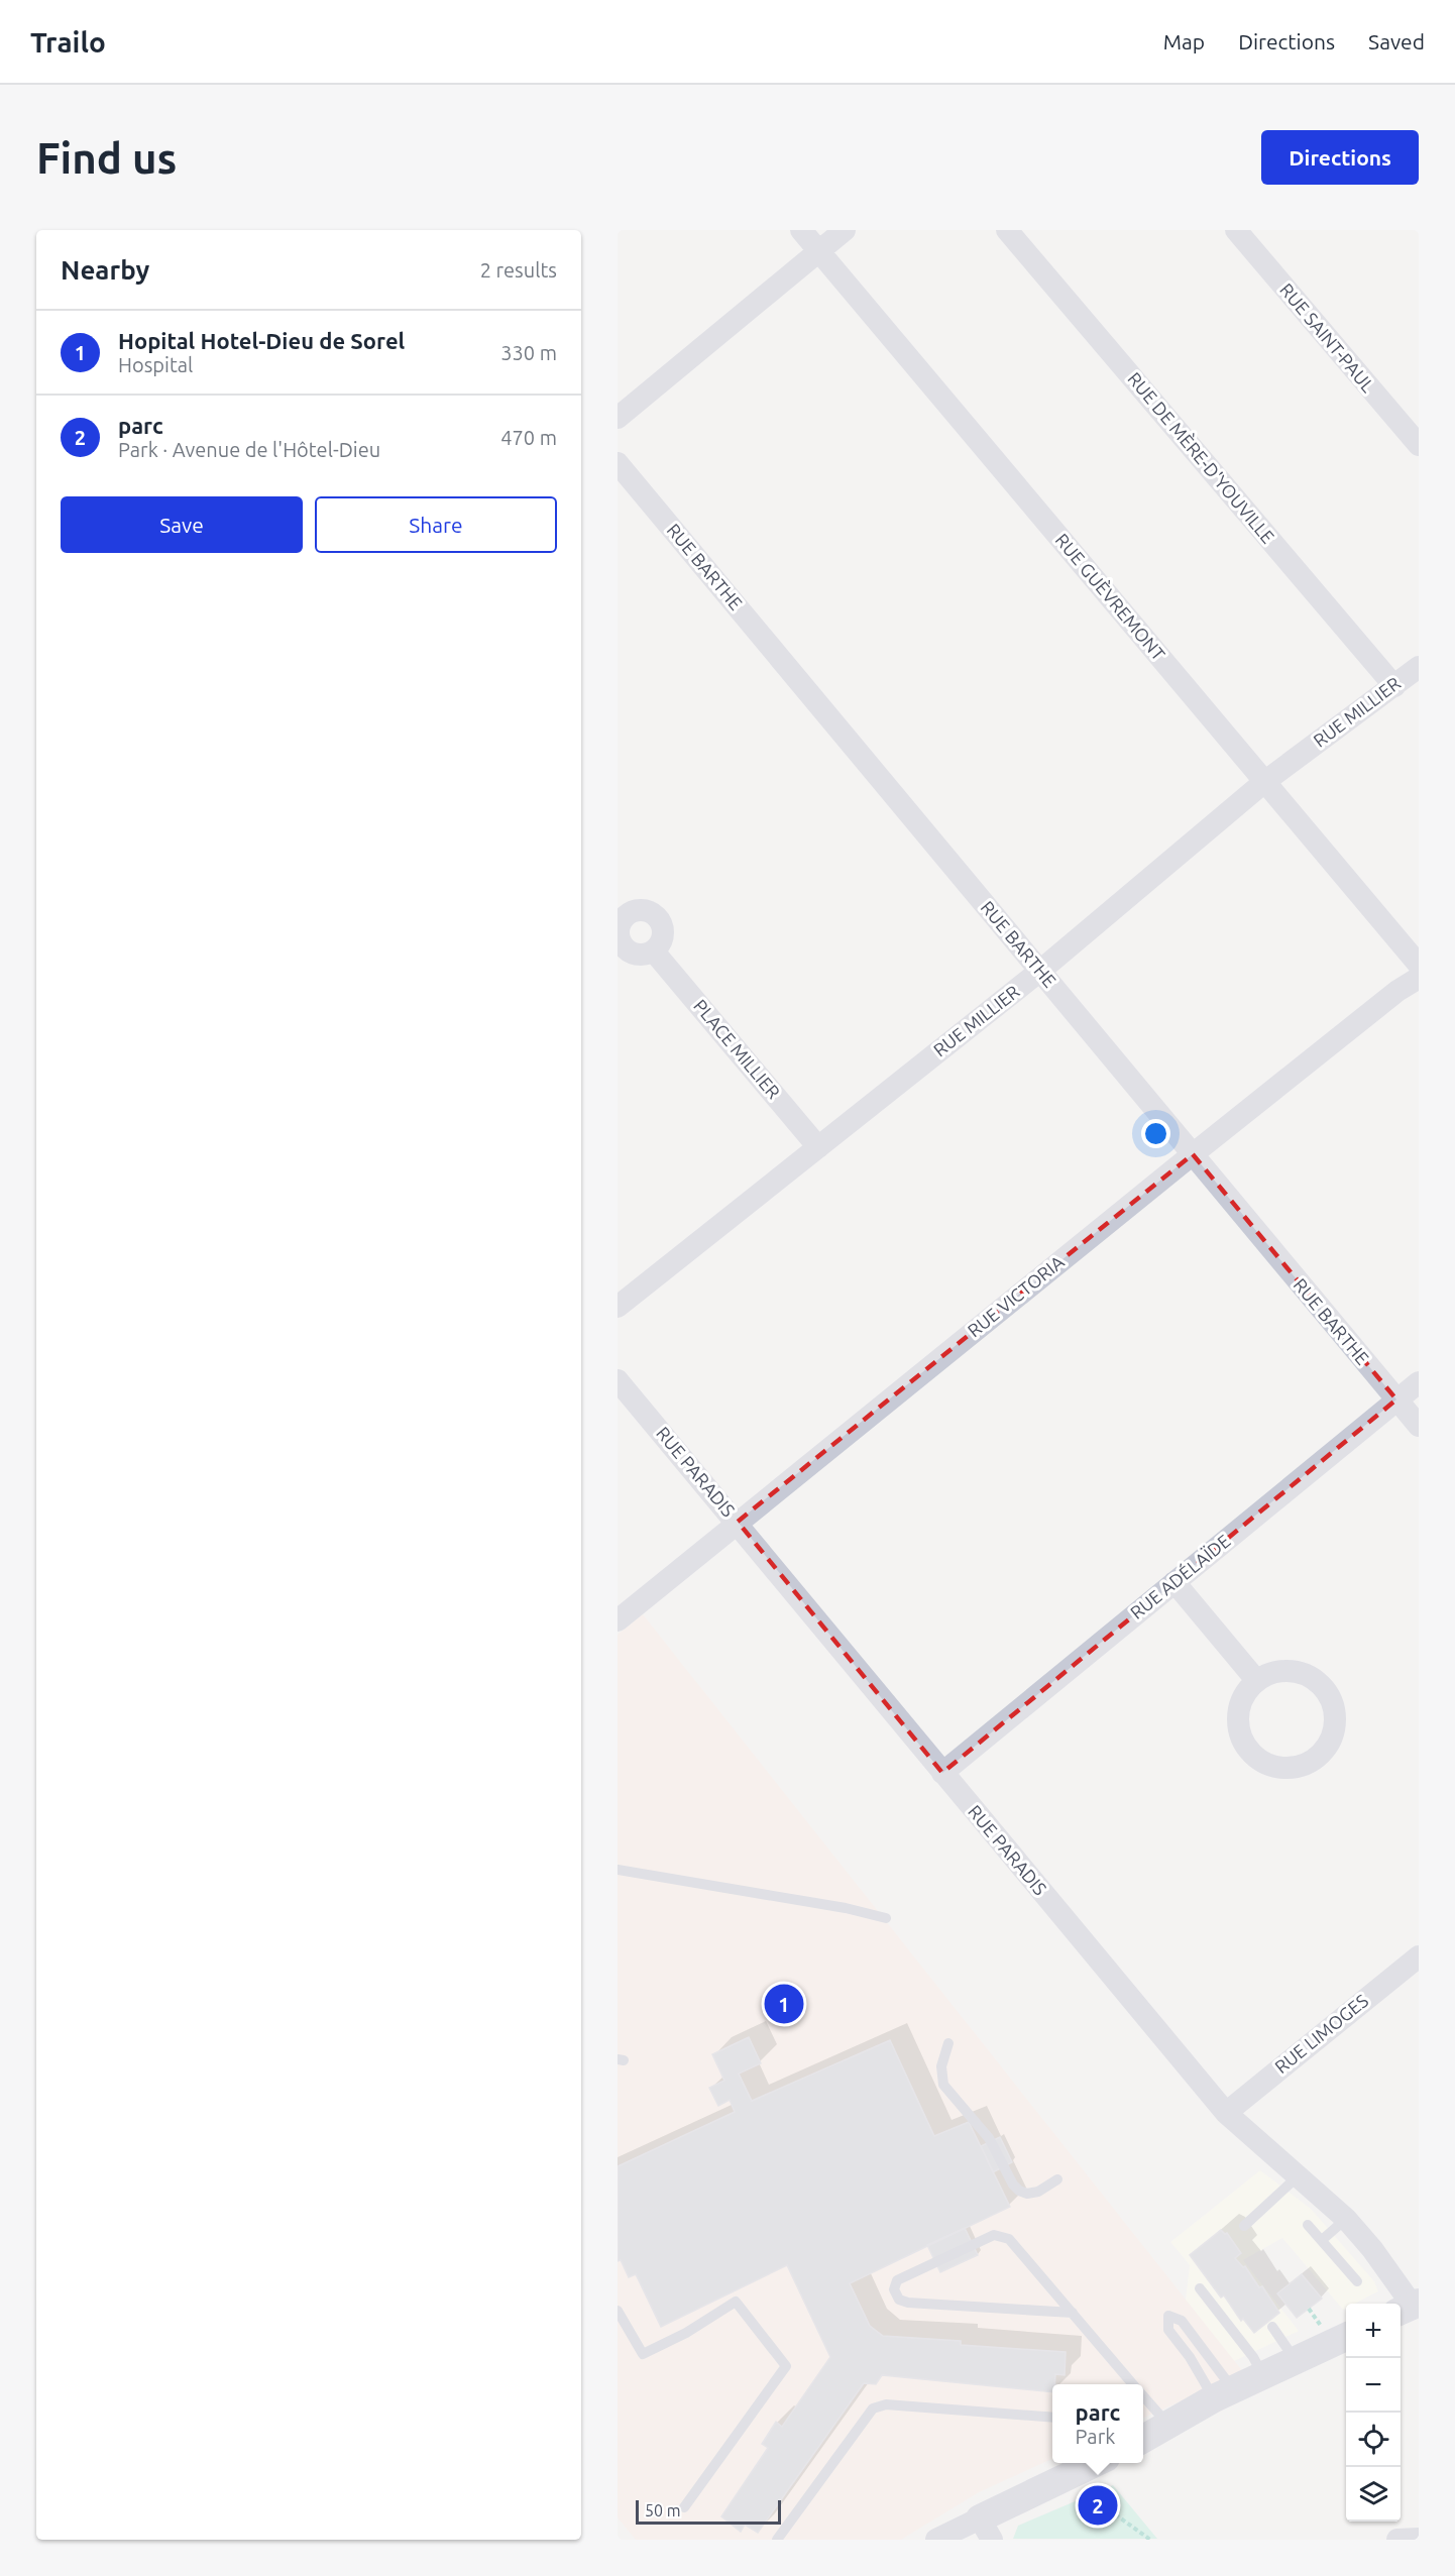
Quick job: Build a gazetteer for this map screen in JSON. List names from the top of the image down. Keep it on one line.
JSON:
{"streets":{"street":["RUE SAINT-PAUL","RUE DE MÈRE-D'YOUVILLE","RUE BARTHE","RUE GUÈVREMONT","RUE MILLIER","PLACE MILLIER","RUE VICTORIA","RUE PARADIS","RUE ADÉLAÏDE","RUE LIMOGES"]},"crossings":[["RUE DE MÈRE-D'YOUVILLE","RUE MILLIER"],["RUE BARTHE","RUE MILLIER"],["RUE BARTHE","RUE VICTORIA"],["RUE BARTHE","RUE ADÉLAÏDE"],["RUE GUÈVREMONT","RUE MILLIER"],["RUE MILLIER","PLACE MILLIER"],["RUE VICTORIA","RUE PARADIS"],["RUE PARADIS","RUE ADÉLAÏDE"],["RUE PARADIS","RUE LIMOGES"]],"scale_bar":"50 m","page":{"header":"Trailo","nav":["Map","Directions","Saved"],"buttons":["Directions",["Save","Share"]],"title":"Find us","heading":["Nearby","2 results"],"list":[{"mark":"1","name":"Hopital Hotel-Dieu de Sorel","note":"Hospital","value":"330 m"},{"mark":"2","name":"parc","note":"Park · Avenue de l'Hôtel-Dieu","value":"470 m"}],"pins":["1","2"],"map_buttons":["+","−"],"popup":["parc","Park"],"scale":"50 m"}}
